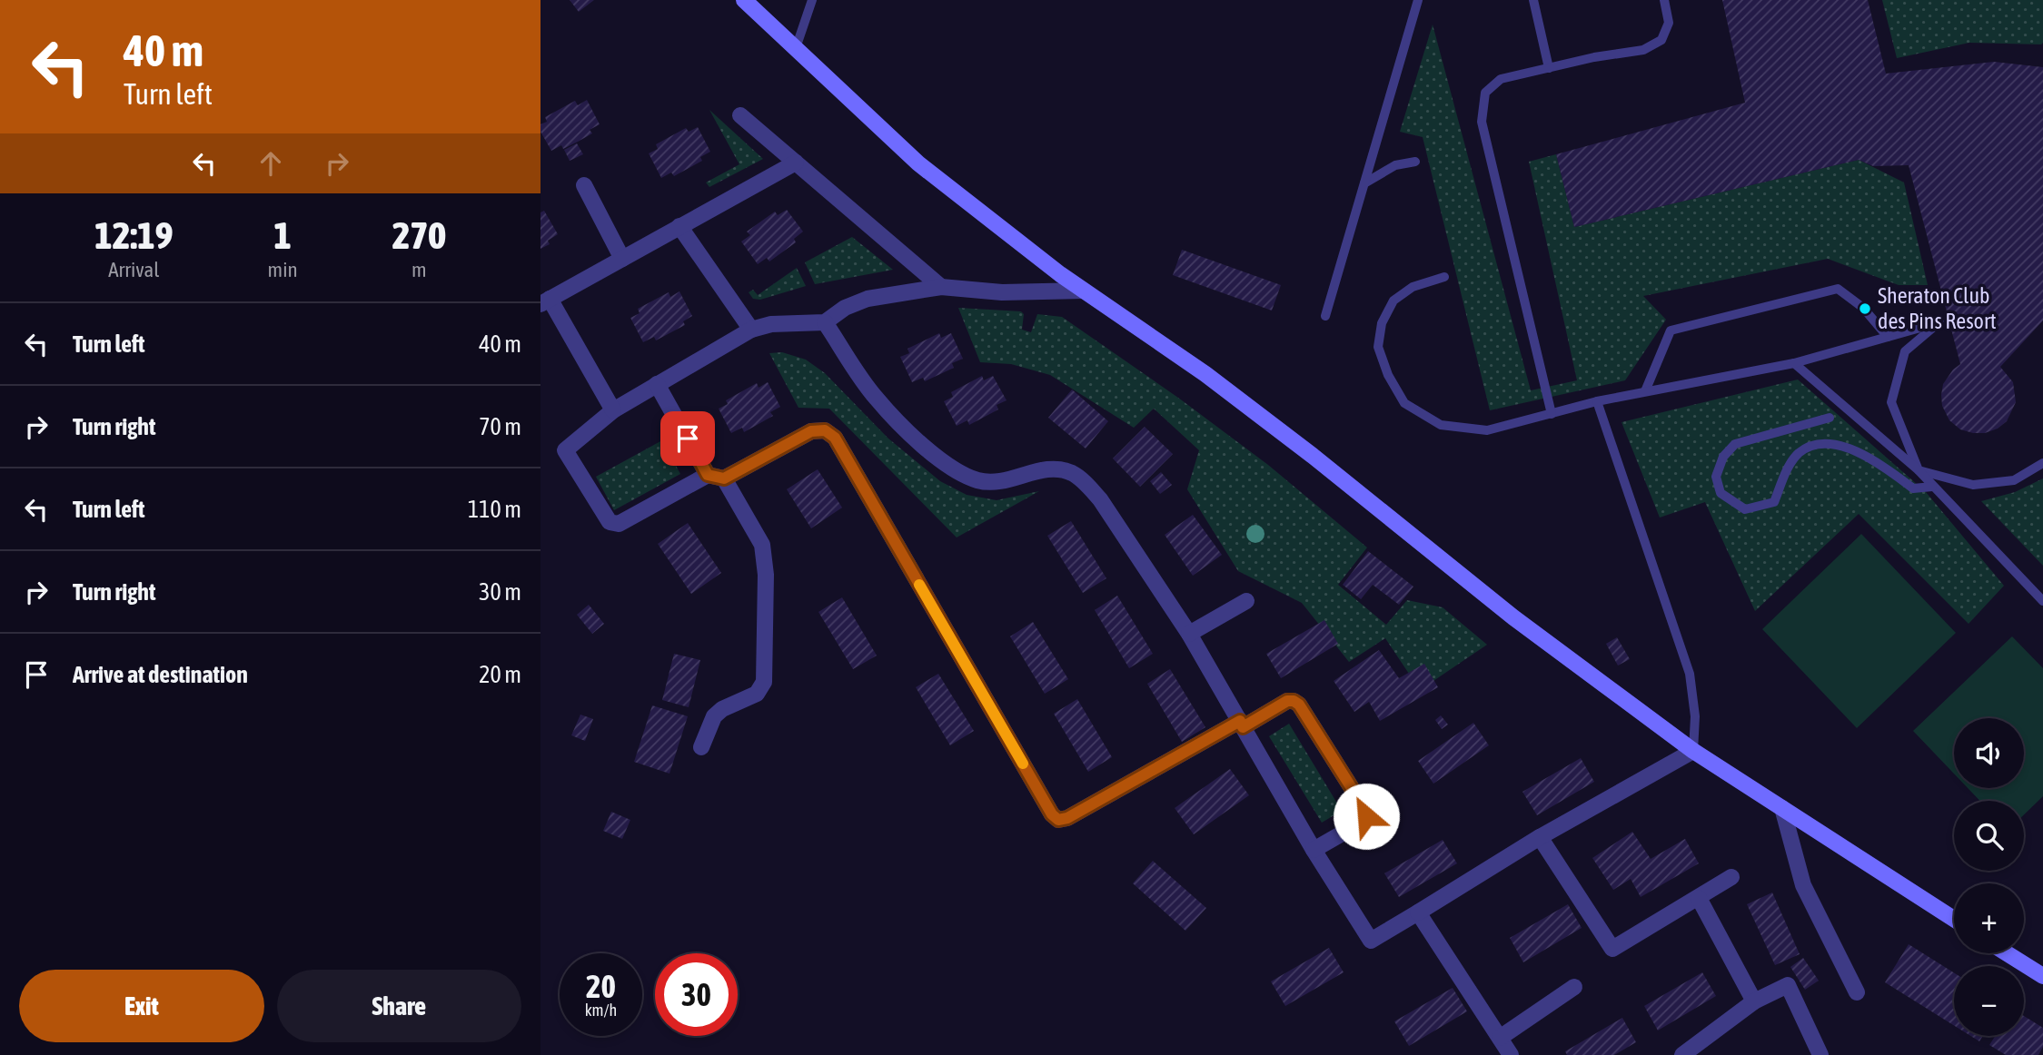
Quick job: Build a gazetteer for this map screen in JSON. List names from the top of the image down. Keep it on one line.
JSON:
{"places":["Sheraton Club des Pins Resort"],"page":{"turn":["40 m","Turn left"],"eta":["12:19","Arrival","1","min","270","m"],"list":[{"name":"Turn left","value":"40 m"},{"name":"Turn right","value":"70 m"},{"name":"Turn left","value":"110 m"},{"name":"Turn right","value":"30 m"},{"name":"Arrive at destination","value":"20 m"}],"map_buttons":["+","−"],"speed":"20 km/h","limit":"30","buttons":["Exit","Share"]}}
